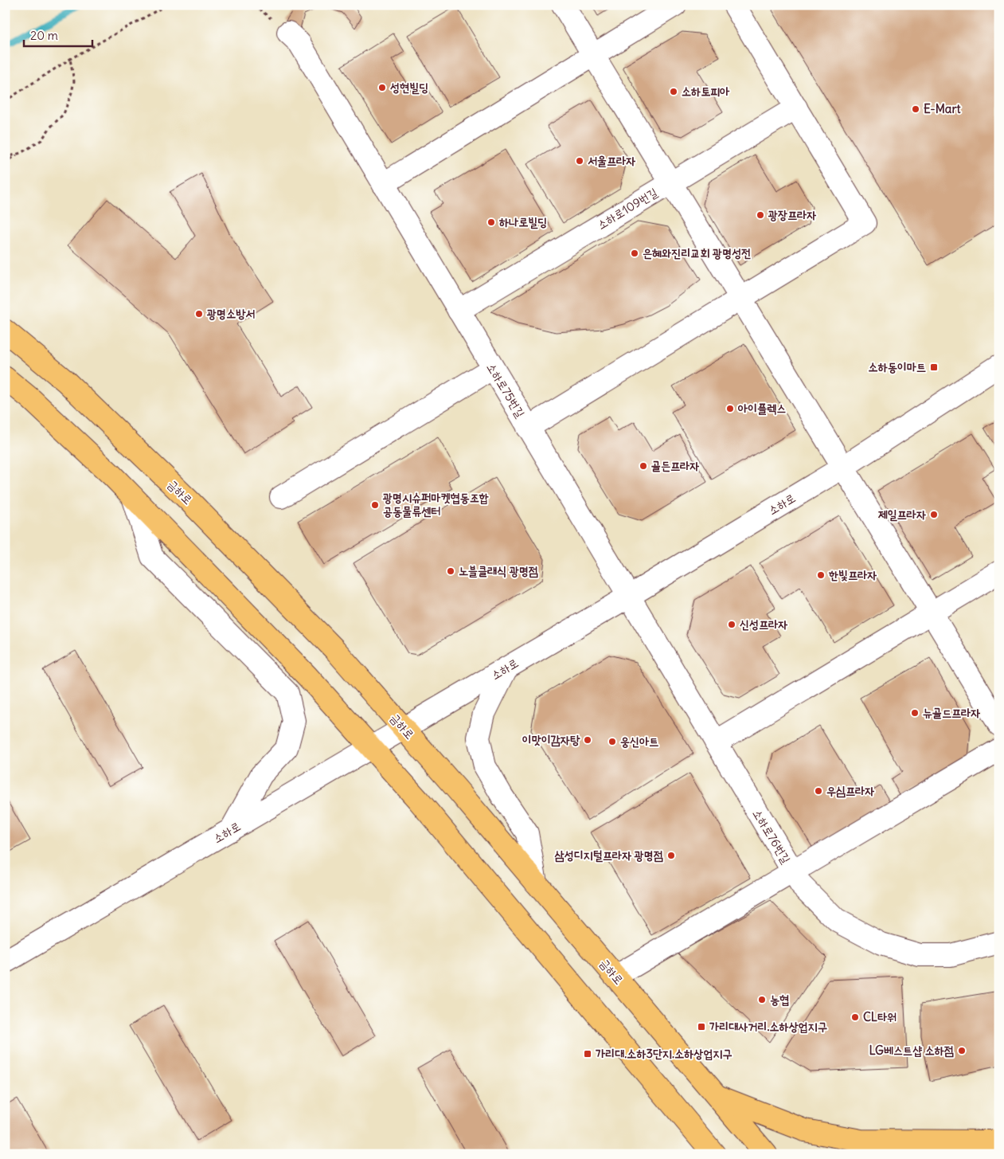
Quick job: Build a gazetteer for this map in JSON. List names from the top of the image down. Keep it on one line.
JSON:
{"streets":{"main road":["금하로"],"street":["소하로109번길","소하로75번길","소하로","소하로76번길"]},"crossings":[["소하로109번길","소하로75번길"],["소하로75번길","소하로"],["소하로75번길","소하로76번길"],["금하로","소하로"],["소하로","소하로76번길"]],"places":{"other":["성현빌딩","소하토피아","E-Mart","서울프라자","광장프라자","하나로빌딩","은혜와진리교회 광명성전","광명소방서","아이플렉스","골든프라자","광명시슈퍼마켓협동조합 공동물류센터","제일프라자","노블클래식 광명점","한빛프라자","신성프라자","뉴골드프라자","이맛이감자탕","웅신아트","우심프라자","삼성디지털프라자 광명점","농협","CL타워","LG베스트샵 소하점"],"transit":["소하동이마트","가리대사거리.소하상업지구","가리대.소하3단지.소하상업지구"]},"scale_bar":"20 m"}
